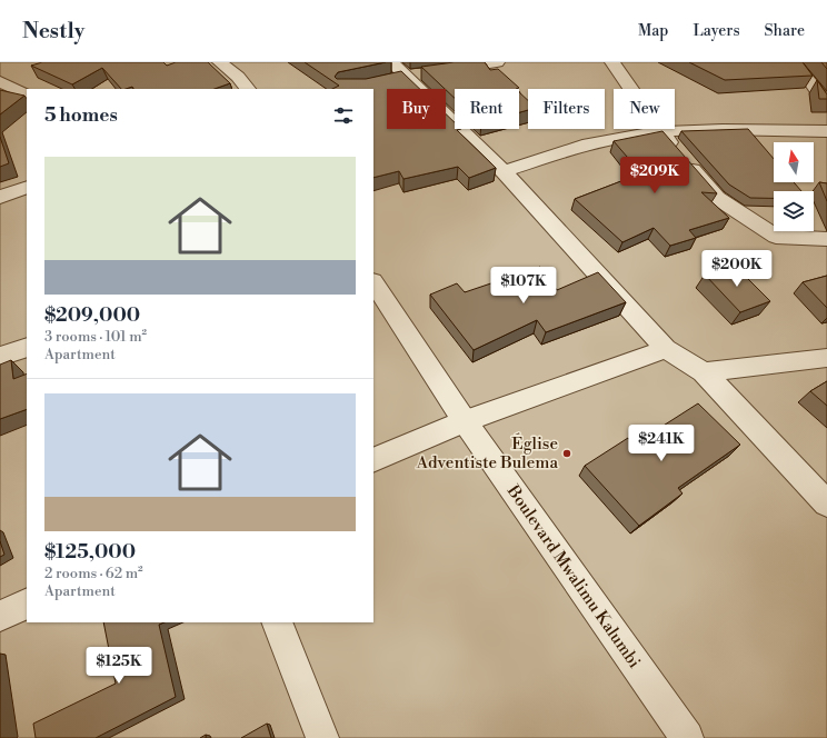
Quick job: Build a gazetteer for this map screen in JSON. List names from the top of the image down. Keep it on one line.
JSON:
{"streets":{"street":["Boulevard Mwalimu Kalumbi"]},"places":["Église Adventiste Bulema"],"north":"top","page":{"header":"Nestly","nav":["Map","Layers","Share"],"chip":["Buy","Rent","Filters","New"],"heading":"5 homes","list":[{"name":"$209,000","note":"3 rooms · 101 m² · Apartment"},{"name":"$125,000","note":"2 rooms · 62 m² · Apartment"}],"price":["$209K","$200K","$107K","$241K","$125K"]}}
